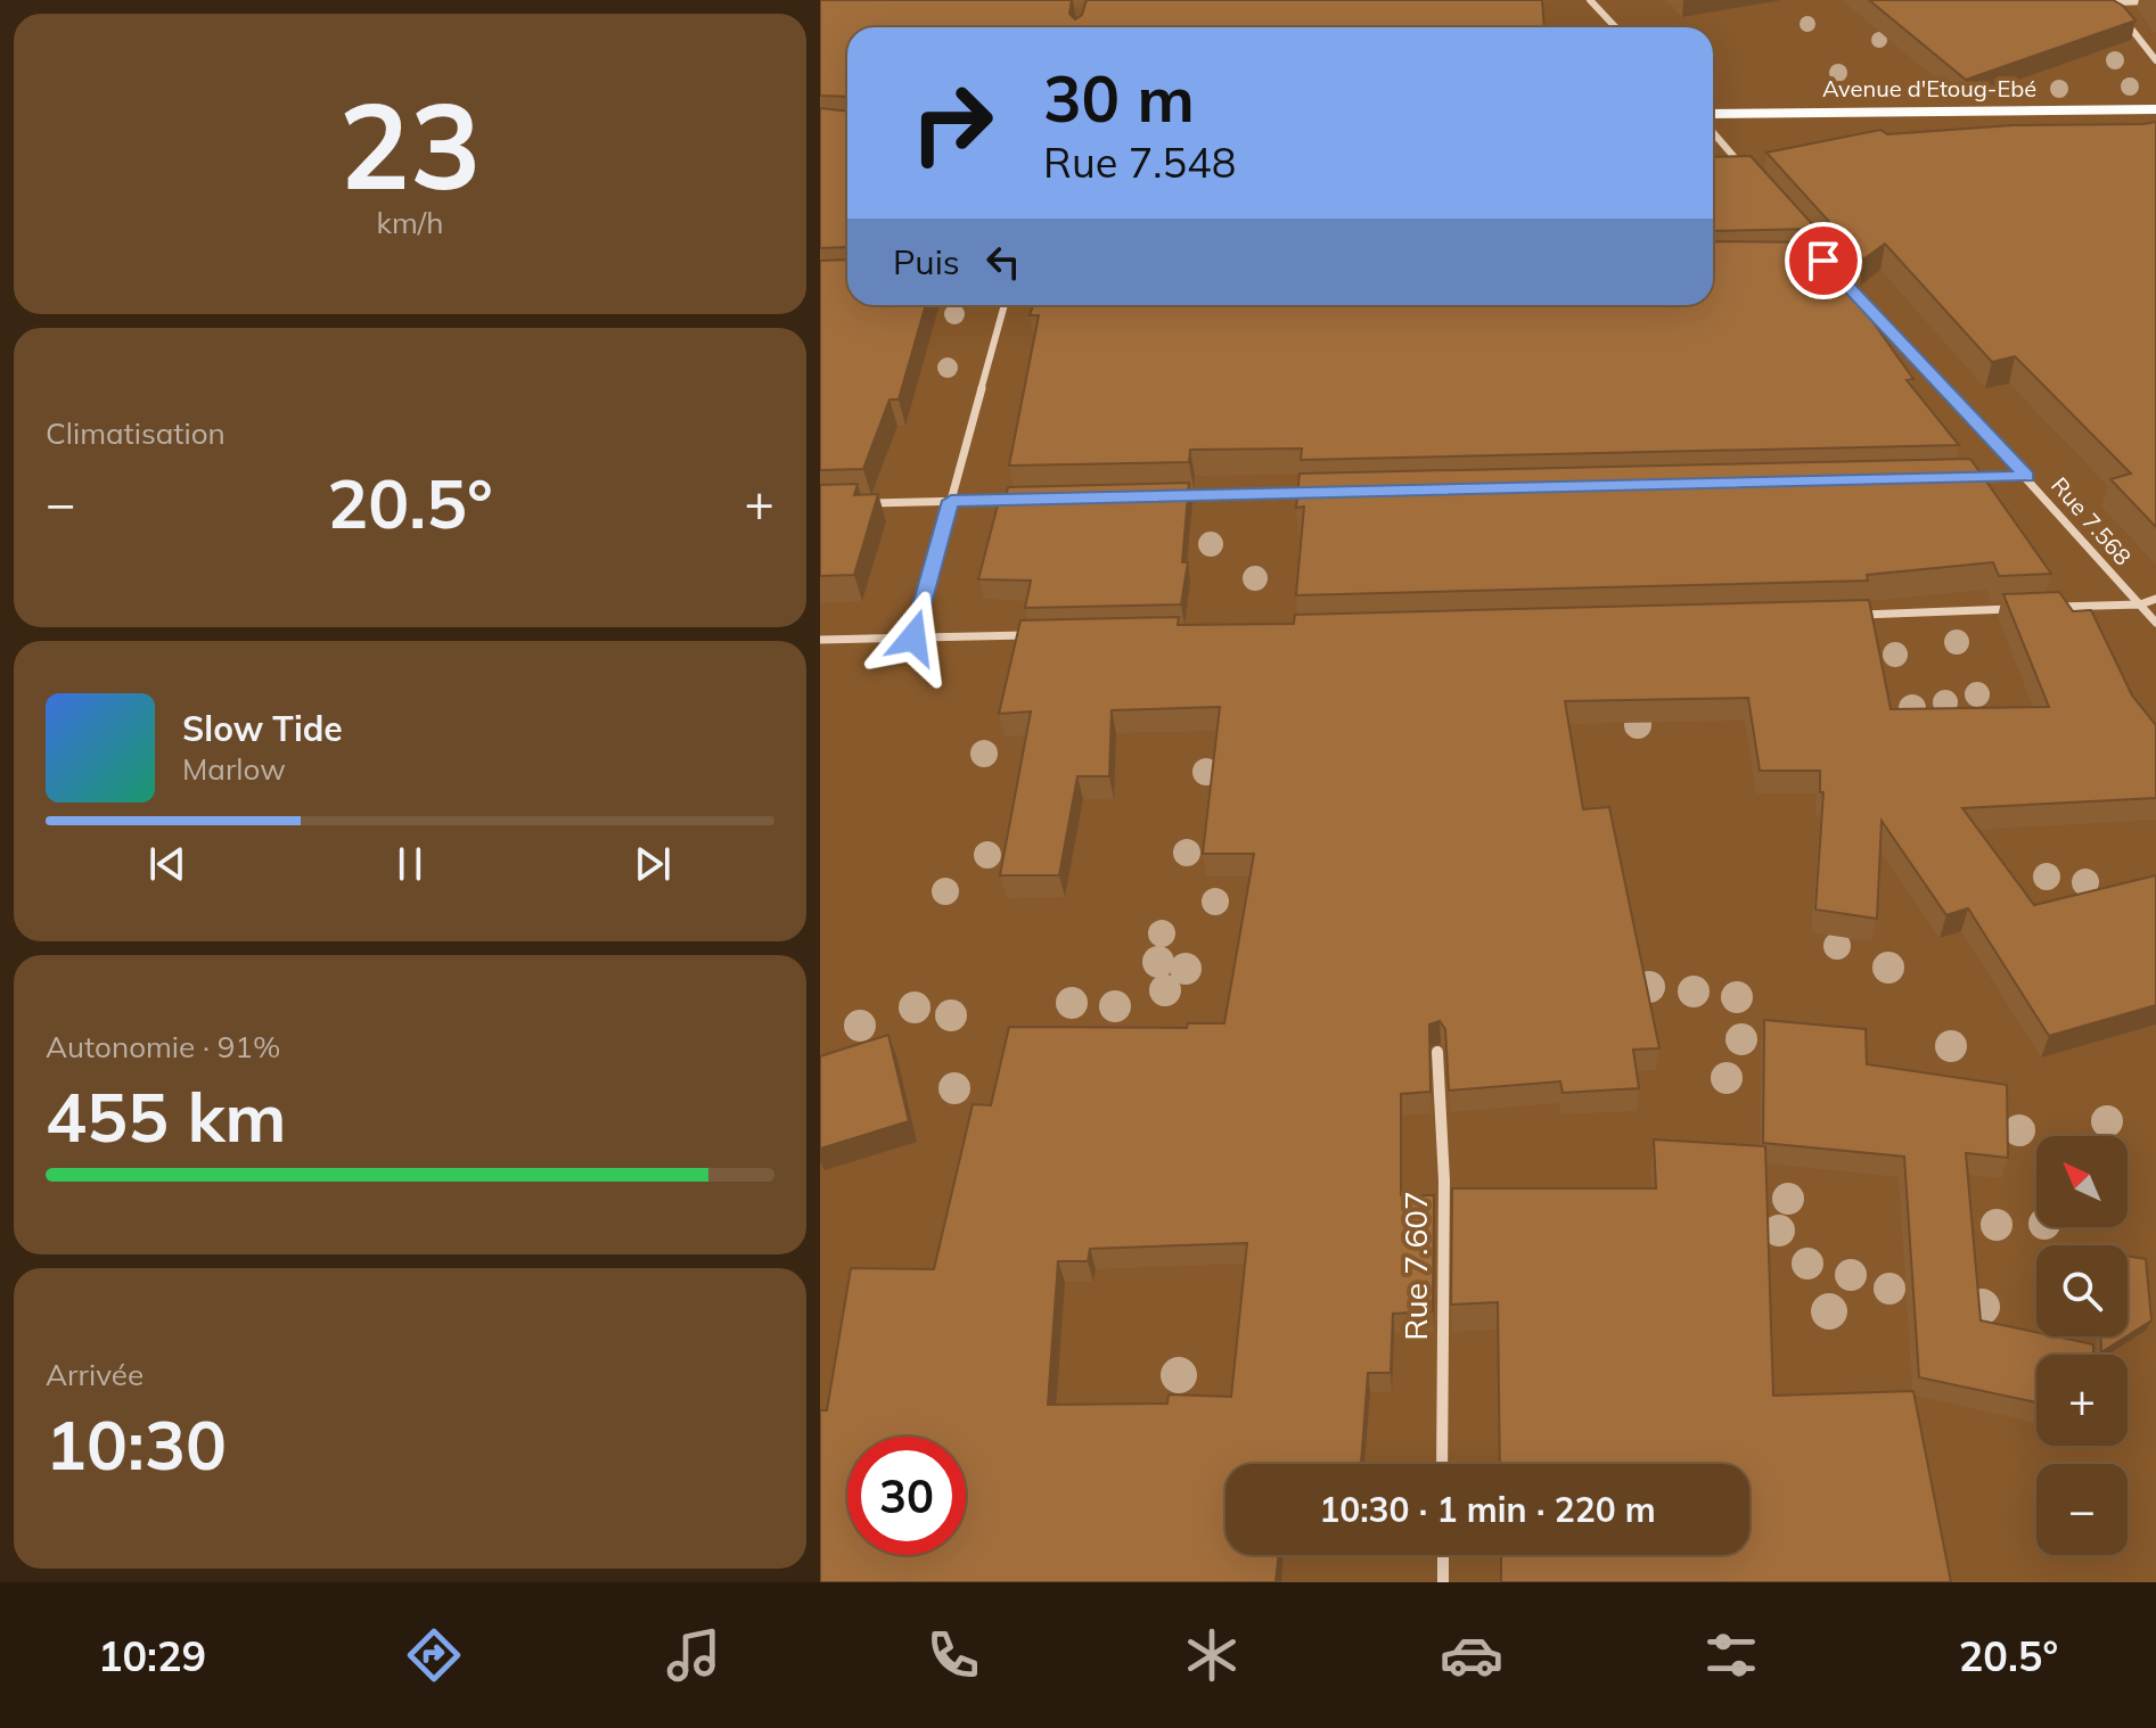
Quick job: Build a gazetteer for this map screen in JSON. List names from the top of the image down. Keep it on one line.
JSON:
{"streets":{"main road":["Avenue d'Etoug-Ebé"],"street":["Rue 7.568","Rue 7.607"]},"north":"top left","page":{"tile":[["23","km/h"],"Climatisation",["Autonomie · 91%","455 km"],["Arrivée","10:30"]],"turn":["30 m","Rue 7.548"],"then":"Puis","heat":["−","20.5°","+"],"song":["Slow Tide","Marlow"],"map_buttons":["+","−"],"limit":"30","trip":"10:30 · 1 min · 220 m","tabs":["10:29","20.5°"]}}
